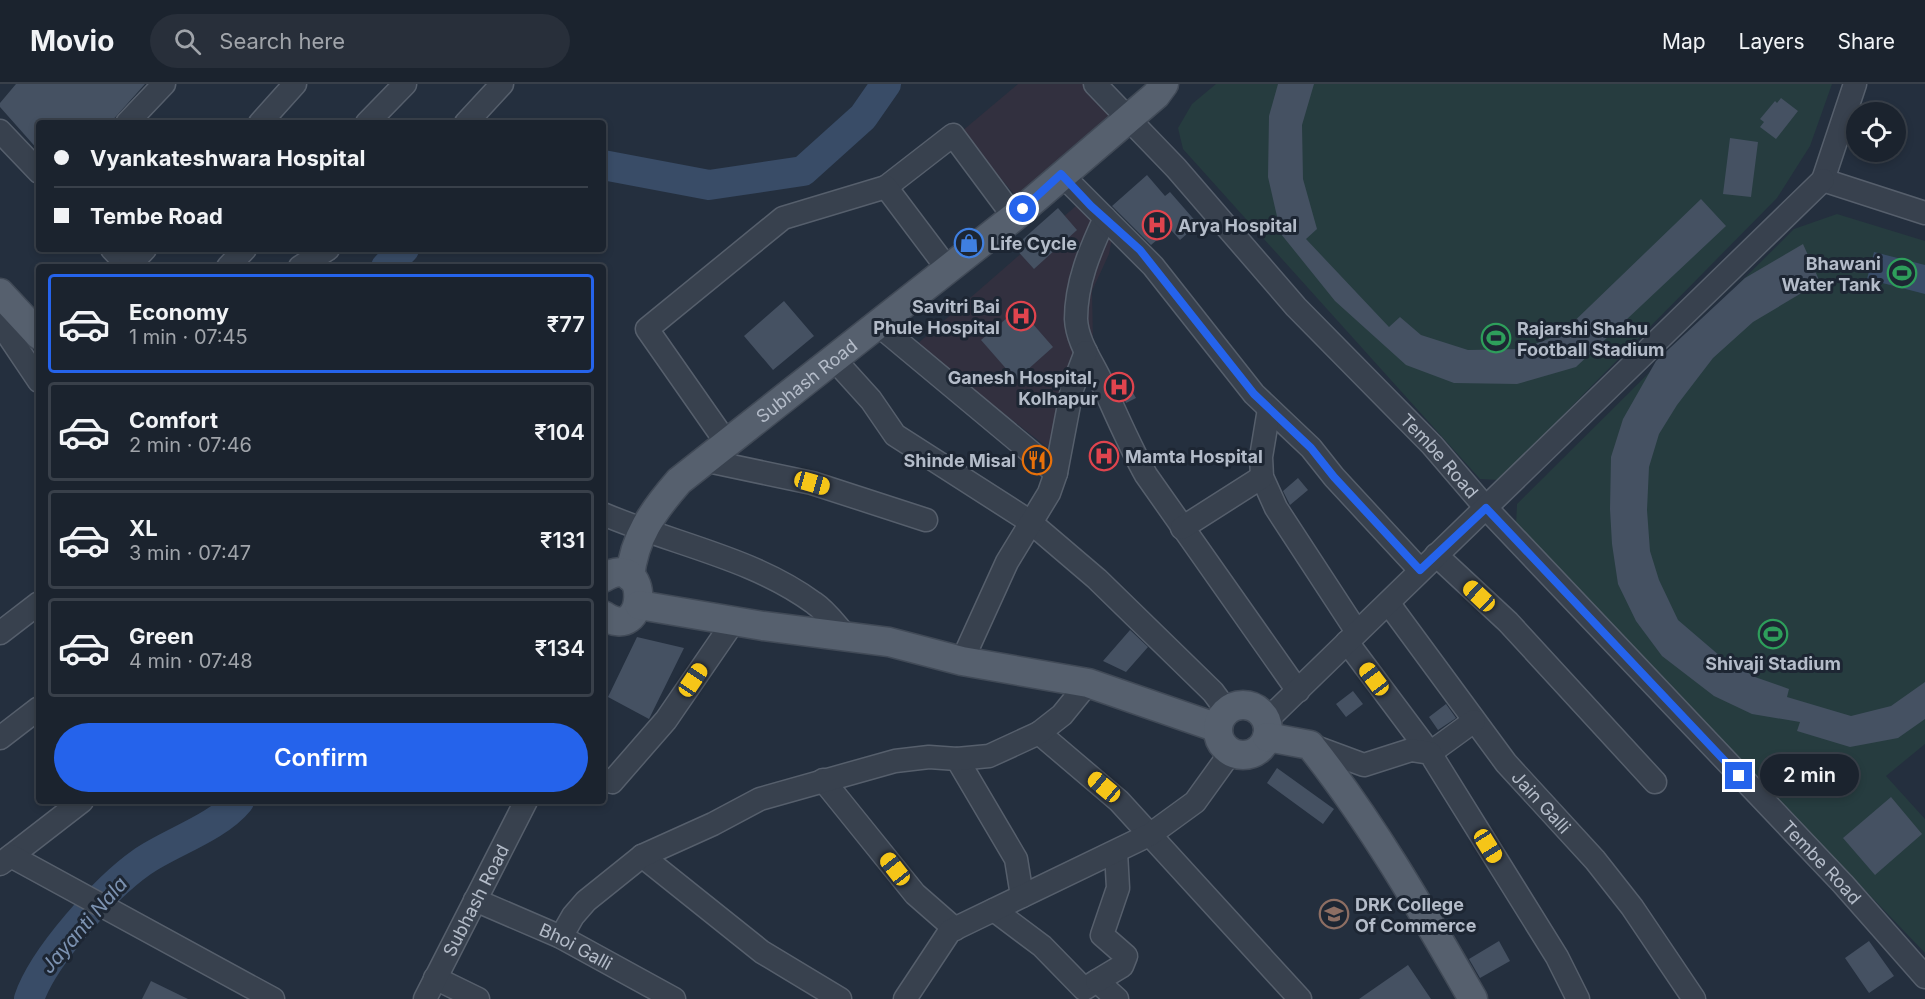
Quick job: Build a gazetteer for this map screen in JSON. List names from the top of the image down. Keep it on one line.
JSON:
{"streets":{"main road":["Subhash Road"],"street":["Tembe Road","Jain Galli","Bhoi Galli"]},"crossings":[["Subhash Road","Tembe Road"],["Subhash Road","Bhoi Galli"]],"water":["Jayanti Nala"],"places":{"hospital":["Arya Hospital","Savitri Bai Phule Hospital","Ganesh Hospital, Kolhapur","Mamta Hospital"],"shop":["Life Cycle"],"sports":["Bhawani Water Tank","Rajarshi Shahu Football Stadium","Shivaji Stadium"],"restaurant":["Shinde Misal"],"school or university":["DRK College Of Commerce"]},"page":{"header":"Movio","search":"Search here","nav":["Map","Layers","Share"],"banner":["Vyankateshwara Hospital","Tembe Road"],"list":[{"name":"Economy","note":"1 min · 07:45","value":"₹77"},{"name":"Comfort","note":"2 min · 07:46","value":"₹104"},{"name":"XL","note":"3 min · 07:47","value":"₹131"},{"name":"Green","note":"4 min · 07:48","value":"₹134"}],"buttons":"Confirm","bubble":"2 min"}}
